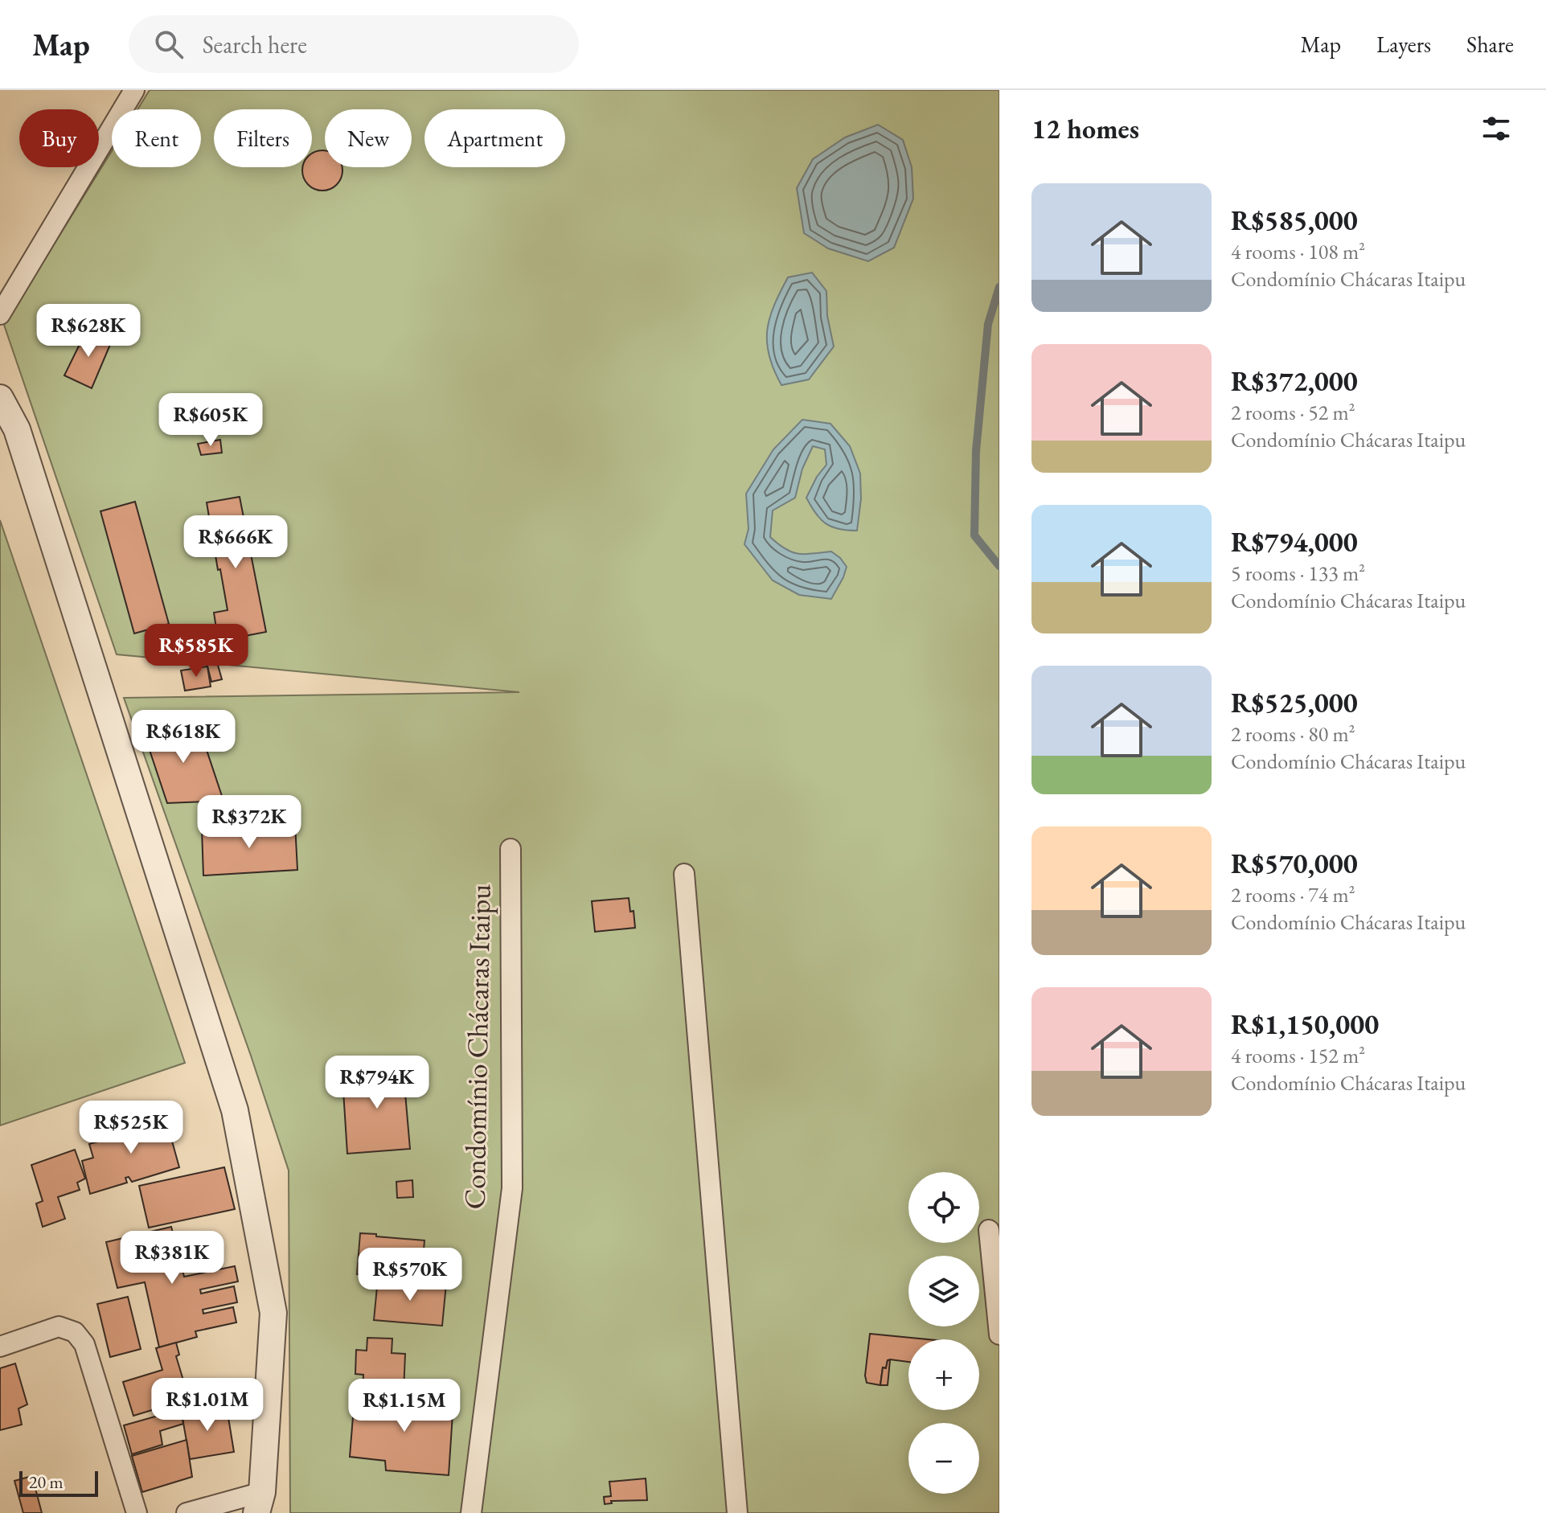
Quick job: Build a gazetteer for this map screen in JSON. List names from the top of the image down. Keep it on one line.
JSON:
{"streets":{"street":["Condomínio Chácaras Itaipu"]},"scale_bar":"20 m","page":{"header":"Map","search":"Search here","nav":["Map","Layers","Share"],"heading":"12 homes","chip":["Buy","Rent","Filters","New","Apartment"],"list":[{"name":"R$585,000","note":"4 rooms · 108 m² · Condomínio Chácaras Itaipu"},{"name":"R$372,000","note":"2 rooms · 52 m² · Condomínio Chácaras Itaipu"},{"name":"R$794,000","note":"5 rooms · 133 m² · Condomínio Chácaras Itaipu"},{"name":"R$525,000","note":"2 rooms · 80 m² · Condomínio Chácaras Itaipu"},{"name":"R$570,000","note":"2 rooms · 74 m² · Condomínio Chácaras Itaipu"},{"name":"R$1,150,000","note":"4 rooms · 152 m² · Condomínio Chácaras Itaipu"}],"price":["R$628K","R$605K","R$666K","R$585K","R$618K","R$372K","R$794K","R$525K","R$381K","R$570K","R$1.01M","R$1.15M"],"map_buttons":["+","−"],"scale":"20 m"}}
